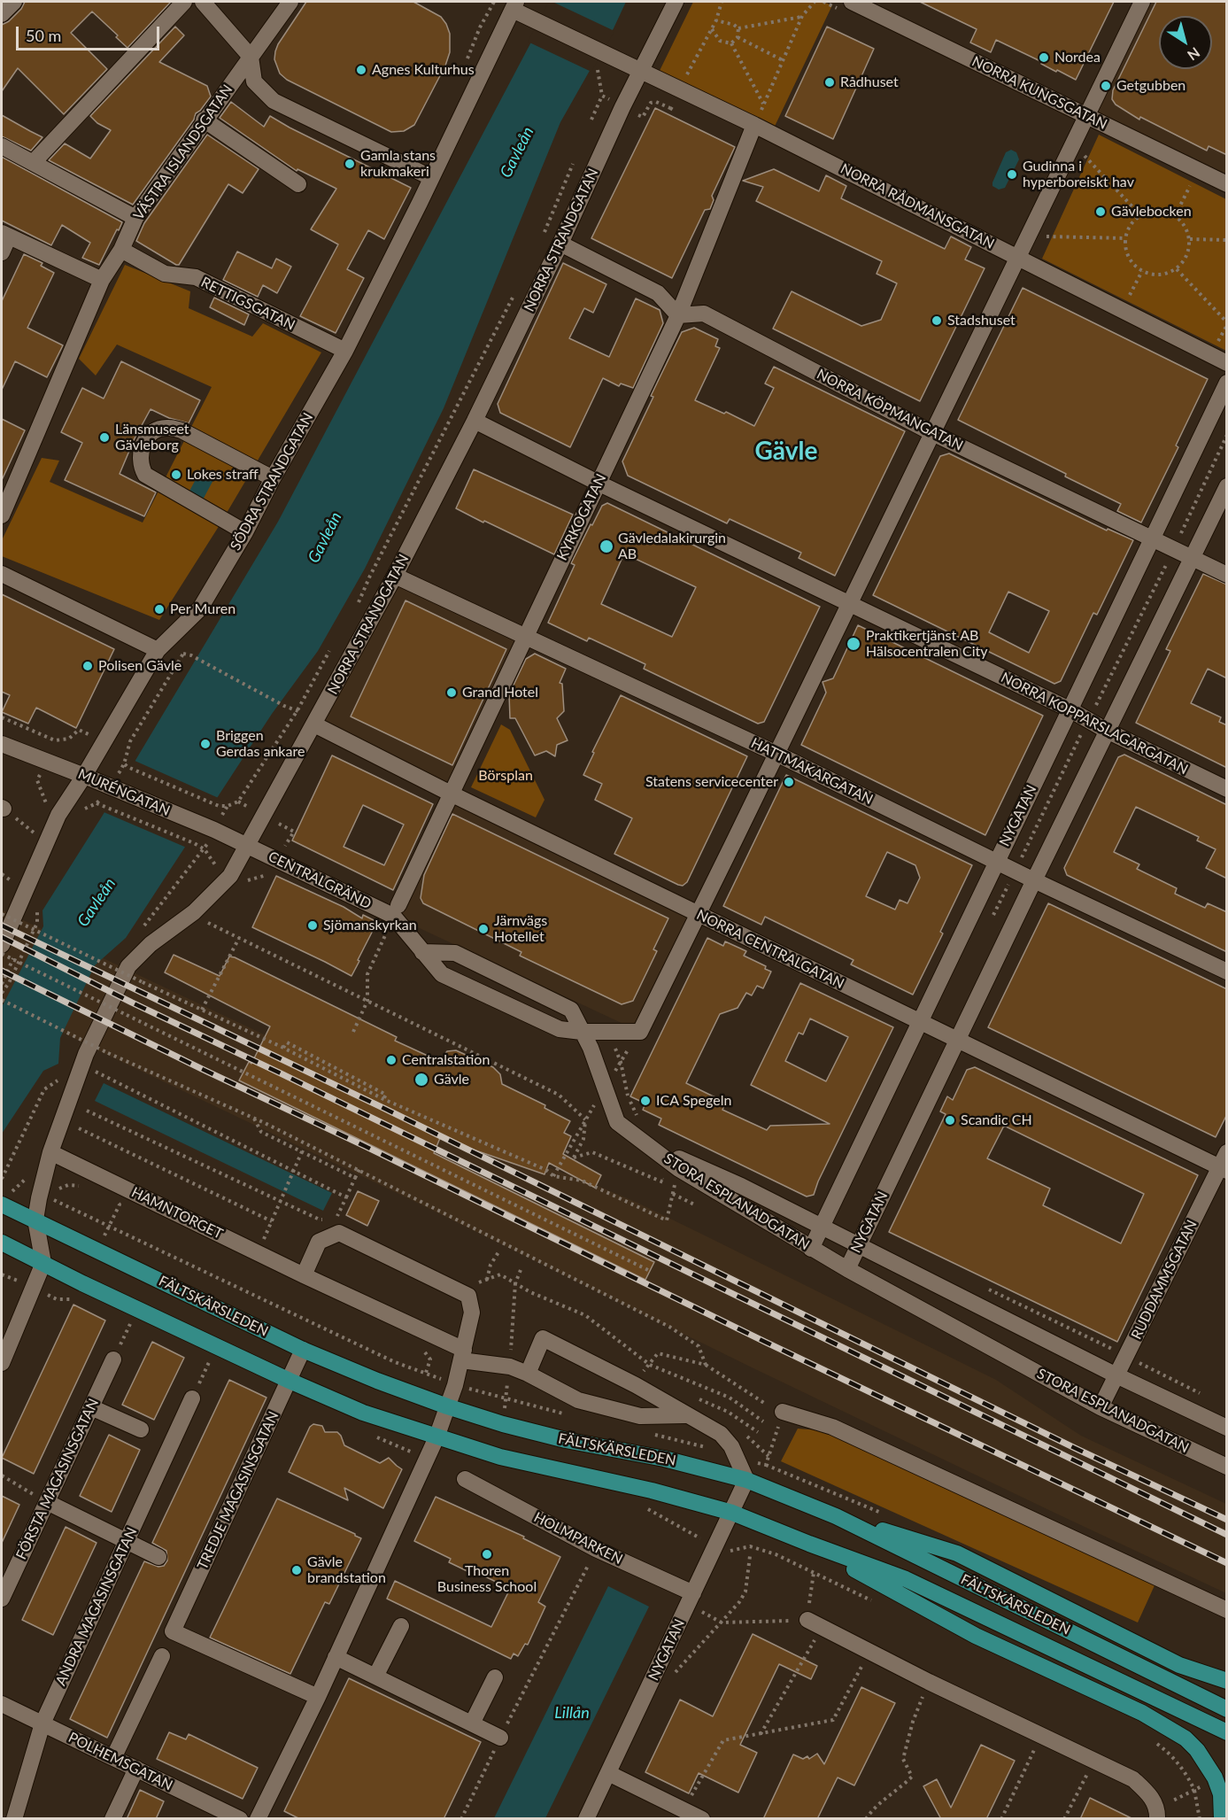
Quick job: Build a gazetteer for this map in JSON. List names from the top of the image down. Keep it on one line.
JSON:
{"streets":{"main road":["FÄLTSKÄRSLEDEN"],"street":["NORRA KUNGSGATAN","VÄSTRA ISLANDSGATAN","NORRA RÅDMANSGATAN","NORRA STRANDGATAN","RETTIGSGATAN","NORRA KÖPMANGATAN","SÖDRA STRANDGATAN","KYRKOGATAN","NORRA KOPPARSLAGARGATAN","HATTMAKARGATAN","MURÉNGATAN","NYGATAN","CENTRALGRÄND","NORRA CENTRALGATAN","STORA ESPLANADGATAN","HAMNTORGET","RUDDAMMSGATAN","FÖRSTA MAGASINSGATAN","TREDJE MAGASINSGATAN","HOLMPARKEN","ANDRA MAGASINSGATAN","POLHEMSGATAN"]},"crossings":[["VÄSTRA ISLANDSGATAN","RETTIGSGATAN"],["NORRA RÅDMANSGATAN","NORRA STRANDGATAN"],["NORRA RÅDMANSGATAN","SÖDRA STRANDGATAN"],["NORRA RÅDMANSGATAN","KYRKOGATAN"],["NORRA STRANDGATAN","NORRA KOPPARSLAGARGATAN"],["NORRA STRANDGATAN","HATTMAKARGATAN"],["NORRA STRANDGATAN","MURÉNGATAN"],["NORRA STRANDGATAN","CENTRALGRÄND"],["NORRA STRANDGATAN","NORRA CENTRALGATAN"],["NORRA STRANDGATAN","HAMNTORGET"],["NORRA STRANDGATAN","FÄLTSKÄRSLEDEN"],["RETTIGSGATAN","SÖDRA STRANDGATAN"],["NORRA KÖPMANGATAN","KYRKOGATAN"],["NORRA KÖPMANGATAN","NYGATAN"],["SÖDRA STRANDGATAN","MURÉNGATAN"],["KYRKOGATAN","NORRA KOPPARSLAGARGATAN"],["KYRKOGATAN","HATTMAKARGATAN"],["KYRKOGATAN","CENTRALGRÄND"],["KYRKOGATAN","NORRA CENTRALGATAN"],["NORRA KOPPARSLAGARGATAN","NYGATAN"],["HATTMAKARGATAN","NYGATAN"],["MURÉNGATAN","CENTRALGRÄND"],["NYGATAN","NORRA CENTRALGATAN"],["NYGATAN","STORA ESPLANADGATAN"],["NYGATAN","FÄLTSKÄRSLEDEN"],["NYGATAN","HOLMPARKEN"],["NORRA CENTRALGATAN","RUDDAMMSGATAN"],["STORA ESPLANADGATAN","RUDDAMMSGATAN"],["FÄLTSKÄRSLEDEN","TREDJE MAGASINSGATAN"],["ANDRA MAGASINSGATAN","POLHEMSGATAN"]],"districts":["Gävle"],"water":["Gavleån","Lillån"],"parks":["Börsplan"],"places":["Nordea","Agnes Kulturhus","Rådhuset","Getgubben","Gamla stans krukmakeri","Gudinna i hyperboreiskt hav","Gävlebocken","Stadshuset","Länsmuseet Gävleborg","Lokes straff","Gävledalakirurgin AB","Per Muren","Praktikertjänst AB Hälsocentralen City","Polisen Gävle","Grand Hotel","Briggen Gerdas ankare","Statens servicecenter","Sjömanskyrkan","Järnvägs Hotellet","Centralstation","Gävle","ICA Spegeln","Scandic CH","Thoren Business School","Gävle brandstation"],"scale_bar":"50 m","north":"bottom right"}
